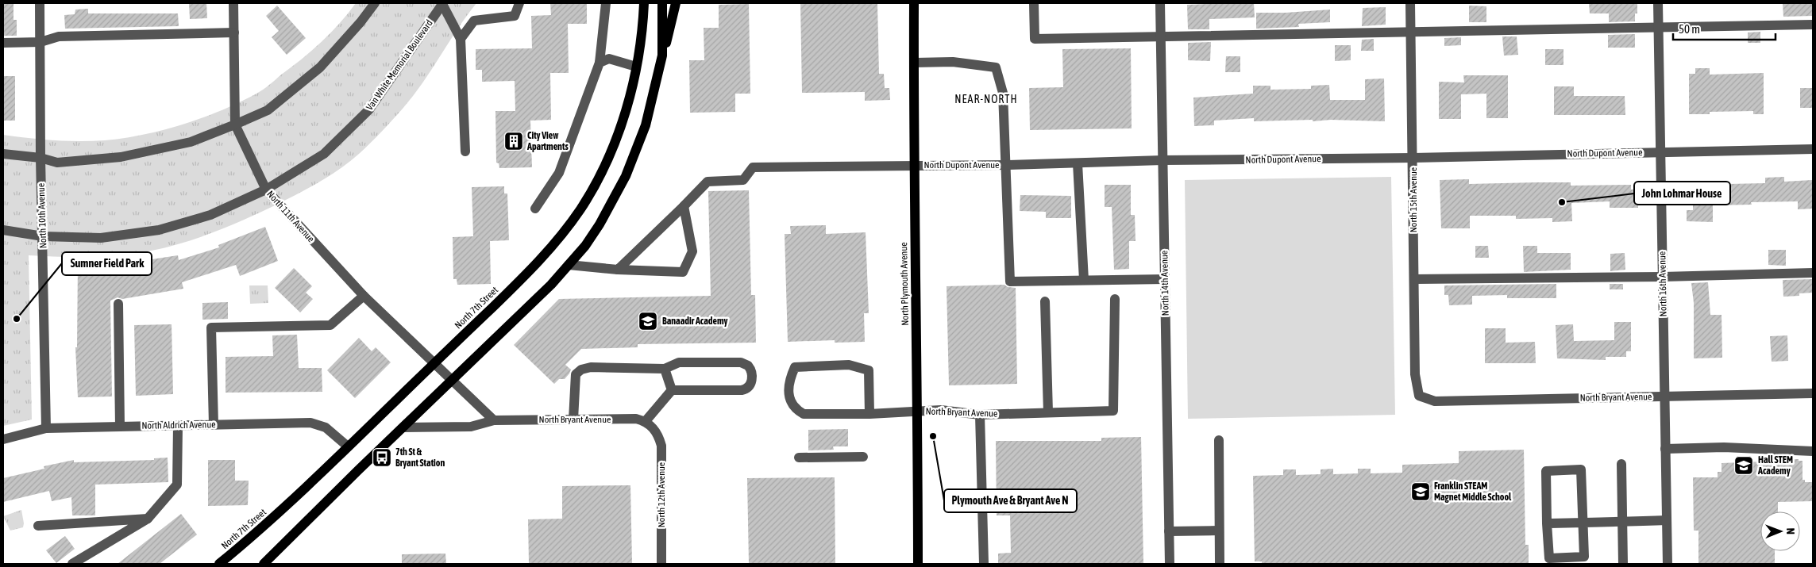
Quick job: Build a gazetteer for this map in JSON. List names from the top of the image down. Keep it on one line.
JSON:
{"streets":{"main road":["North Plymouth Avenue","North 7th Street"],"street":["Van White Memorial Boulevard","North Dupont Avenue","North 15th Avenue","North 10th Avenue","North 11th Avenue","North 14th Avenue","North 16th Avenue","North Bryant Avenue","North Aldrich Avenue","North 12th Avenue"]},"crossings":[["Van White Memorial Boulevard","North 10th Avenue"],["Van White Memorial Boulevard","North 11th Avenue"],["North Dupont Avenue","North 15th Avenue"],["North Dupont Avenue","North 14th Avenue"],["North Dupont Avenue","North Plymouth Avenue"],["North Dupont Avenue","North 16th Avenue"],["North 15th Avenue","North Bryant Avenue"],["North 10th Avenue","North Aldrich Avenue"],["North 11th Avenue","North 7th Street"],["North Plymouth Avenue","North Bryant Avenue"],["North 16th Avenue","North Bryant Avenue"],["North 7th Street","North Aldrich Avenue"],["North Bryant Avenue","North 12th Avenue"]],"districts":["NEAR-NORTH"],"places":{"building":["City View Apartments"],"other":["John Lohmar House","Sumner Field Park","Plymouth Ave & Bryant Ave N"],"school or university":["Banaadir Academy","Hall STEM Academy","Franklin STEAM Magnet Middle School"],"bus stop":["7th St & Bryant Station"]},"scale_bar":"50 m","north":"right"}
